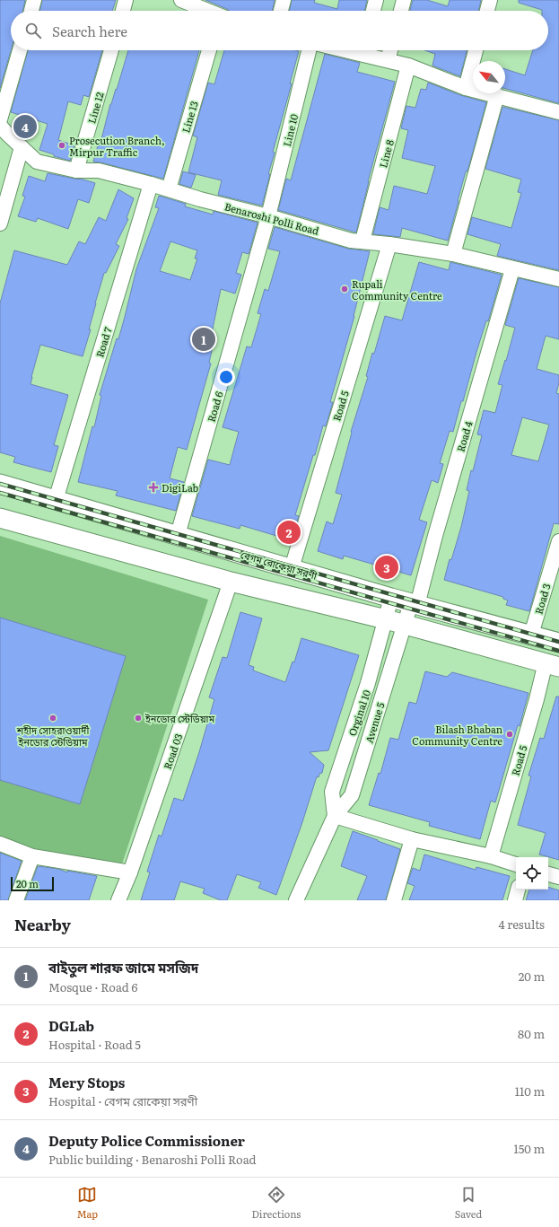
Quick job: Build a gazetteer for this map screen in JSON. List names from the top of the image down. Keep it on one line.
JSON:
{"streets":{"main road":["বেগম রোকেয়া সরণী"],"street":["Line 12","Line 13","Line 10","Line 8","Benaroshi Polli Road","Road 7","Road 5","Road 6","Road 4","Road 3","Orginal 10","Avenue 5","Road 03"]},"crossings":[["Line 12","Benaroshi Polli Road"],["Line 13","Benaroshi Polli Road"],["Line 10","Benaroshi Polli Road"],["Line 10","Road 6"],["Line 8","Benaroshi Polli Road"],["Benaroshi Polli Road","Road 7"],["Benaroshi Polli Road","Road 5"],["Benaroshi Polli Road","Road 6"],["Benaroshi Polli Road","Road 4"],["Road 7","বেগম রোকেয়া সরণী"],["Road 5","বেগম রোকেয়া সরণী"],["Road 6","বেগম রোকেয়া সরণী"],["Road 4","বেগম রোকেয়া সরণী"],["Road 4","Avenue 5"],["বেগম রোকেয়া সরণী","Road 3"],["বেগম রোকেয়া সরণী","Orginal 10"],["Orginal 10","Avenue 5"]],"places":{"other":["Prosecution Branch, Mirpur Traffic","Rupali Community Centre","শহীদ সোহরাওয়ার্দী ইনডোর স্টেডিয়াম","ইনডোর স্টেডিয়াম","Bilash Bhaban Community Centre"],"health":["DigiLab"]},"scale_bar":"20 m","north":"top left","page":{"search":"Search here","pins":["4","1","2","3"],"scale":"20 m","heading":["Nearby","4 results"],"list":[{"mark":"1","name":"বাইতুল শারফ জামে মসজিদ","note":"Mosque · Road 6","value":"20 m"},{"mark":"2","name":"DGLab","note":"Hospital · Road 5","value":"80 m"},{"mark":"3","name":"Mery Stops","note":"Hospital · বেগম রোকেয়া সরণী","value":"110 m"},{"mark":"4","name":"Deputy Police Commissioner","note":"Public building · Benaroshi Polli Road","value":"150 m"}],"nav":["Map","Directions","Saved"]}}
